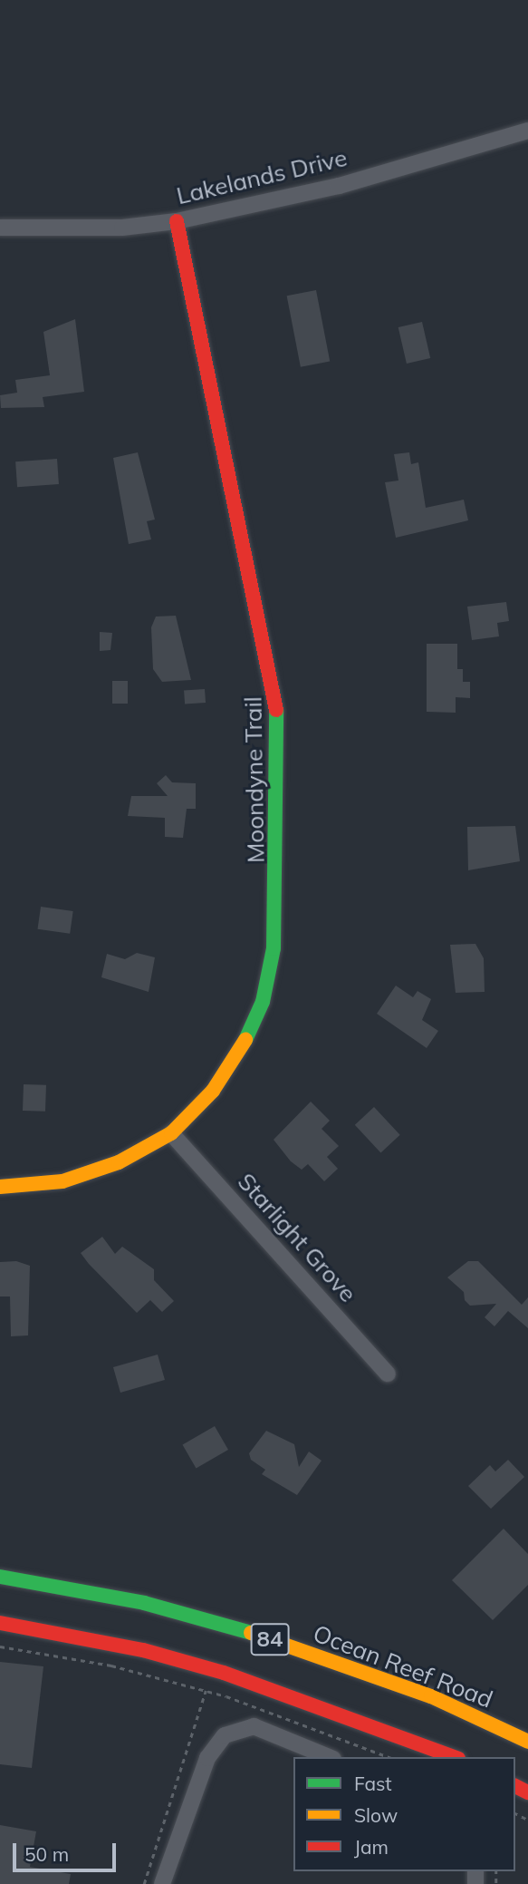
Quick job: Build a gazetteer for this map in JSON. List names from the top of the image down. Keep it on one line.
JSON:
{"streets":{"street":["Lakelands Drive","Moondyne Trail","Starlight Grove","84","Ocean Reef Road"]},"crossings":[["Lakelands Drive","Moondyne Trail"],["Moondyne Trail","Starlight Grove"]],"legend":["Fast","Slow","Jam"],"scale_bar":"50 m"}
